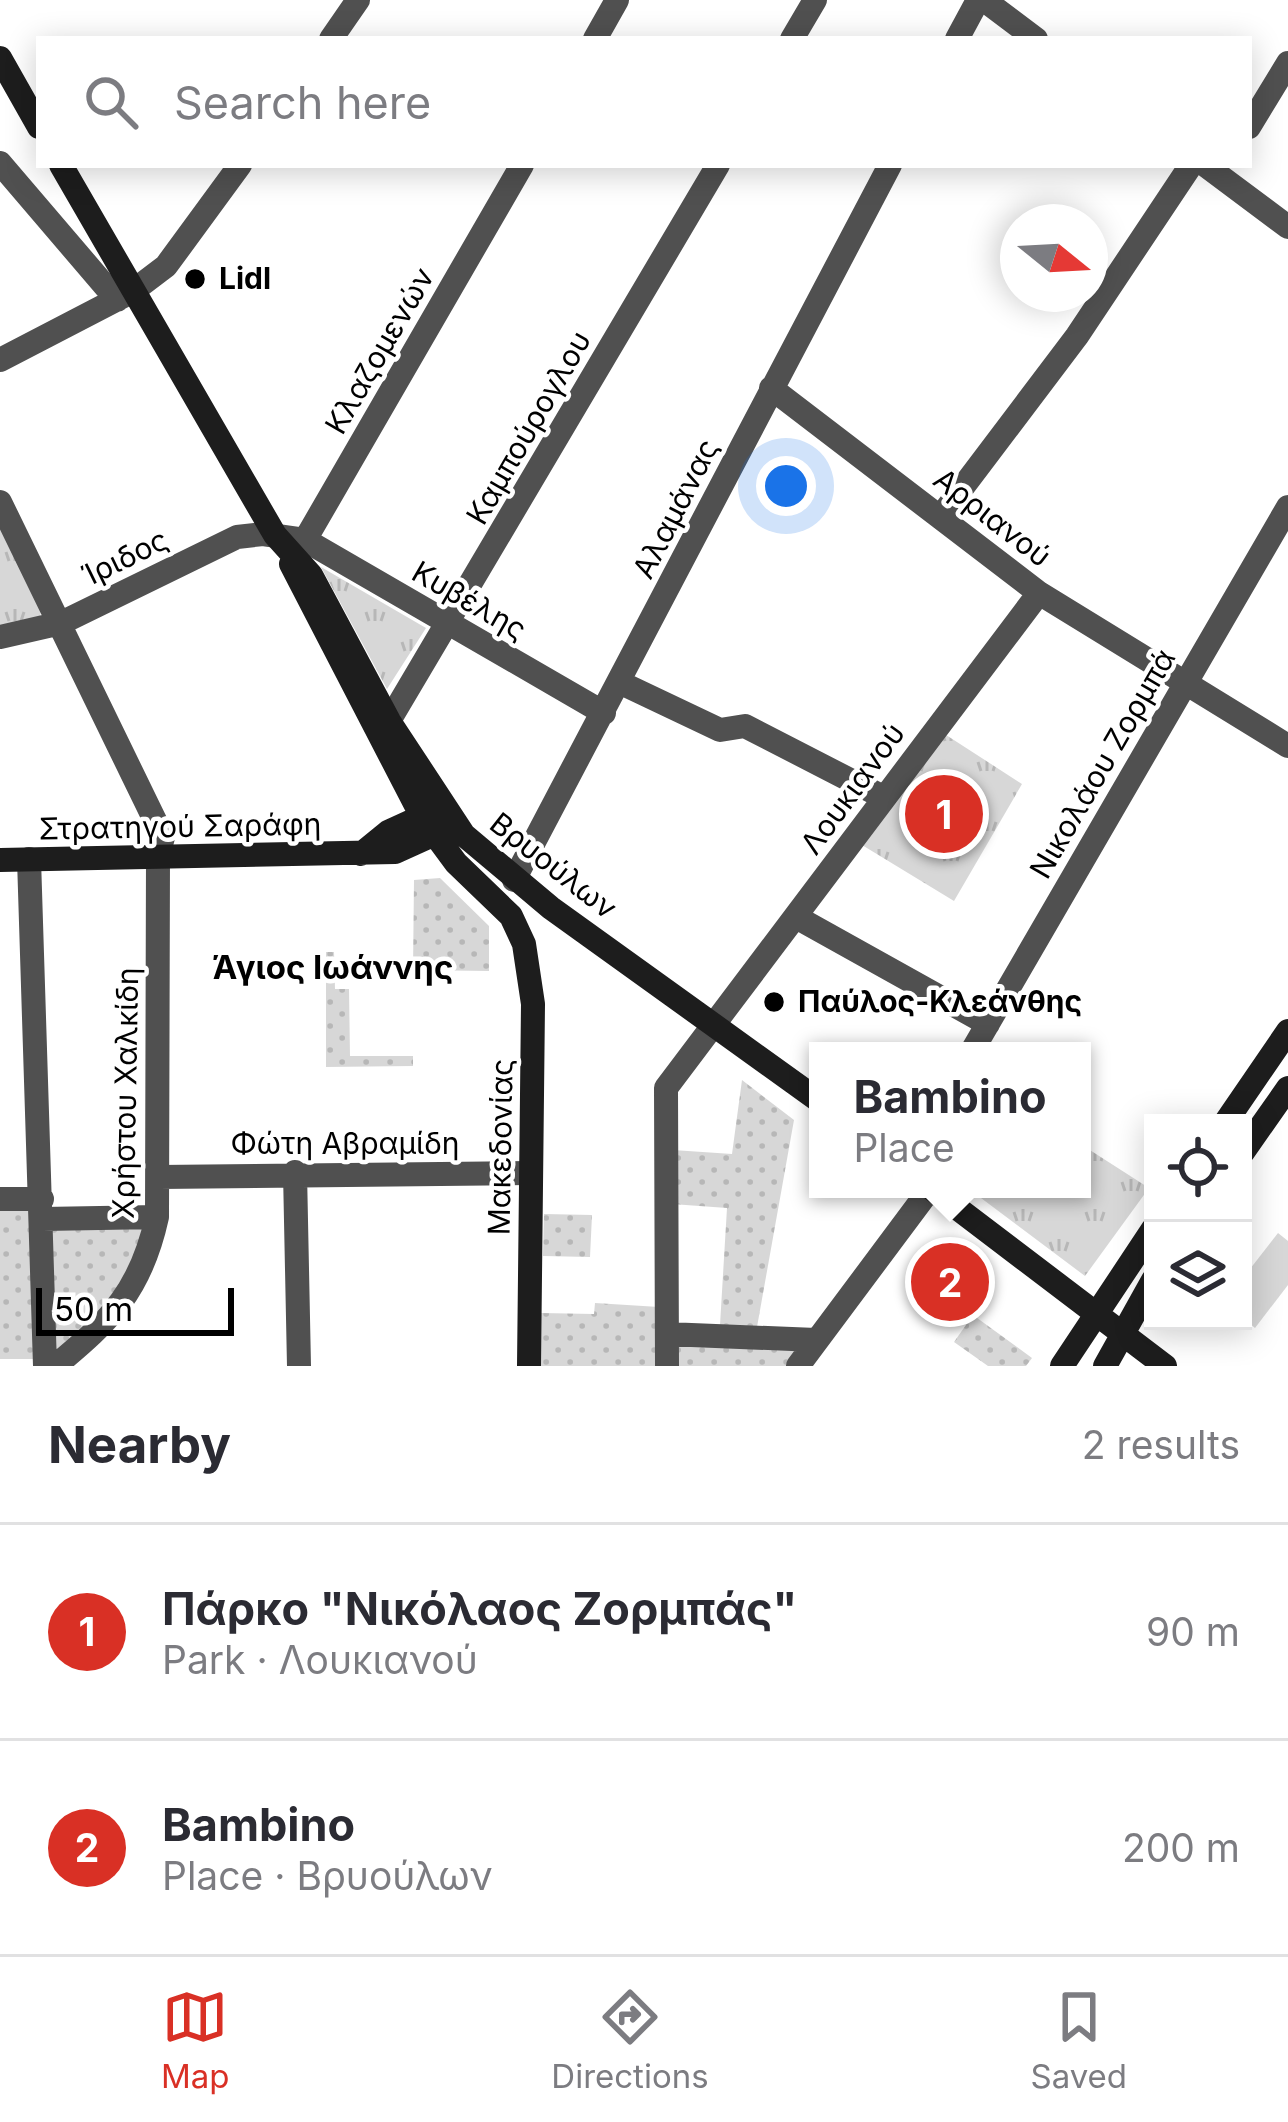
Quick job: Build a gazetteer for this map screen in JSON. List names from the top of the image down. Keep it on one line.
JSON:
{"streets":{"main road":["Στρατηγού Σαράφη","Βρυούλων","Μακεδονίας"],"street":["Κλαζομενών","Καμπούρογλου","Αλαμάνας","Αρριανού","Ίριδος","Κυβέλης","Νικολάου Ζορμπά","Λουκιανού","Χρήστου Χαλκίδη","Φώτη Αβραμίδη"]},"crossings":[["Κλαζομενών","Ίριδος"],["Κλαζομενών","Κυβέλης"],["Κλαζομενών","Βρυούλων"],["Καμπούρογλου","Κυβέλης"],["Καμπούρογλου","Βρυούλων"],["Αλαμάνας","Αρριανού"],["Αλαμάνας","Κυβέλης"],["Αλαμάνας","Βρυούλων"],["Αρριανού","Νικολάου Ζορμπά"],["Αρριανού","Λουκιανού"],["Ίριδος","Κυβέλης"],["Ίριδος","Βρυούλων"],["Ίριδος","Χρήστου Χαλκίδη"],["Κυβέλης","Βρυούλων"],["Λουκιανού","Βρυούλων"],["Στρατηγού Σαράφη","Βρυούλων"],["Στρατηγού Σαράφη","Χρήστου Χαλκίδη"],["Βρυούλων","Μακεδονίας"],["Χρήστου Χαλκίδη","Φώτη Αβραμίδη"],["Φώτη Αβραμίδη","Μακεδονίας"]],"districts":["Άγιος Ιωάννης"],"places":["Lidl","Παύλος-Κλεάνθης"],"scale_bar":"50 m","north":"right","page":{"search":"Search here","pins":["1","2"],"popup":["Bambino","Place"],"scale":"50 m","heading":["Nearby","2 results"],"list":[{"mark":"1","name":"Πάρκο \"Νικόλαος Ζορμπάς\"","note":"Park · Λουκιανού","value":"90 m"},{"mark":"2","name":"Bambino","note":"Place · Βρυούλων","value":"200 m"}],"nav":["Map","Directions","Saved"]}}
